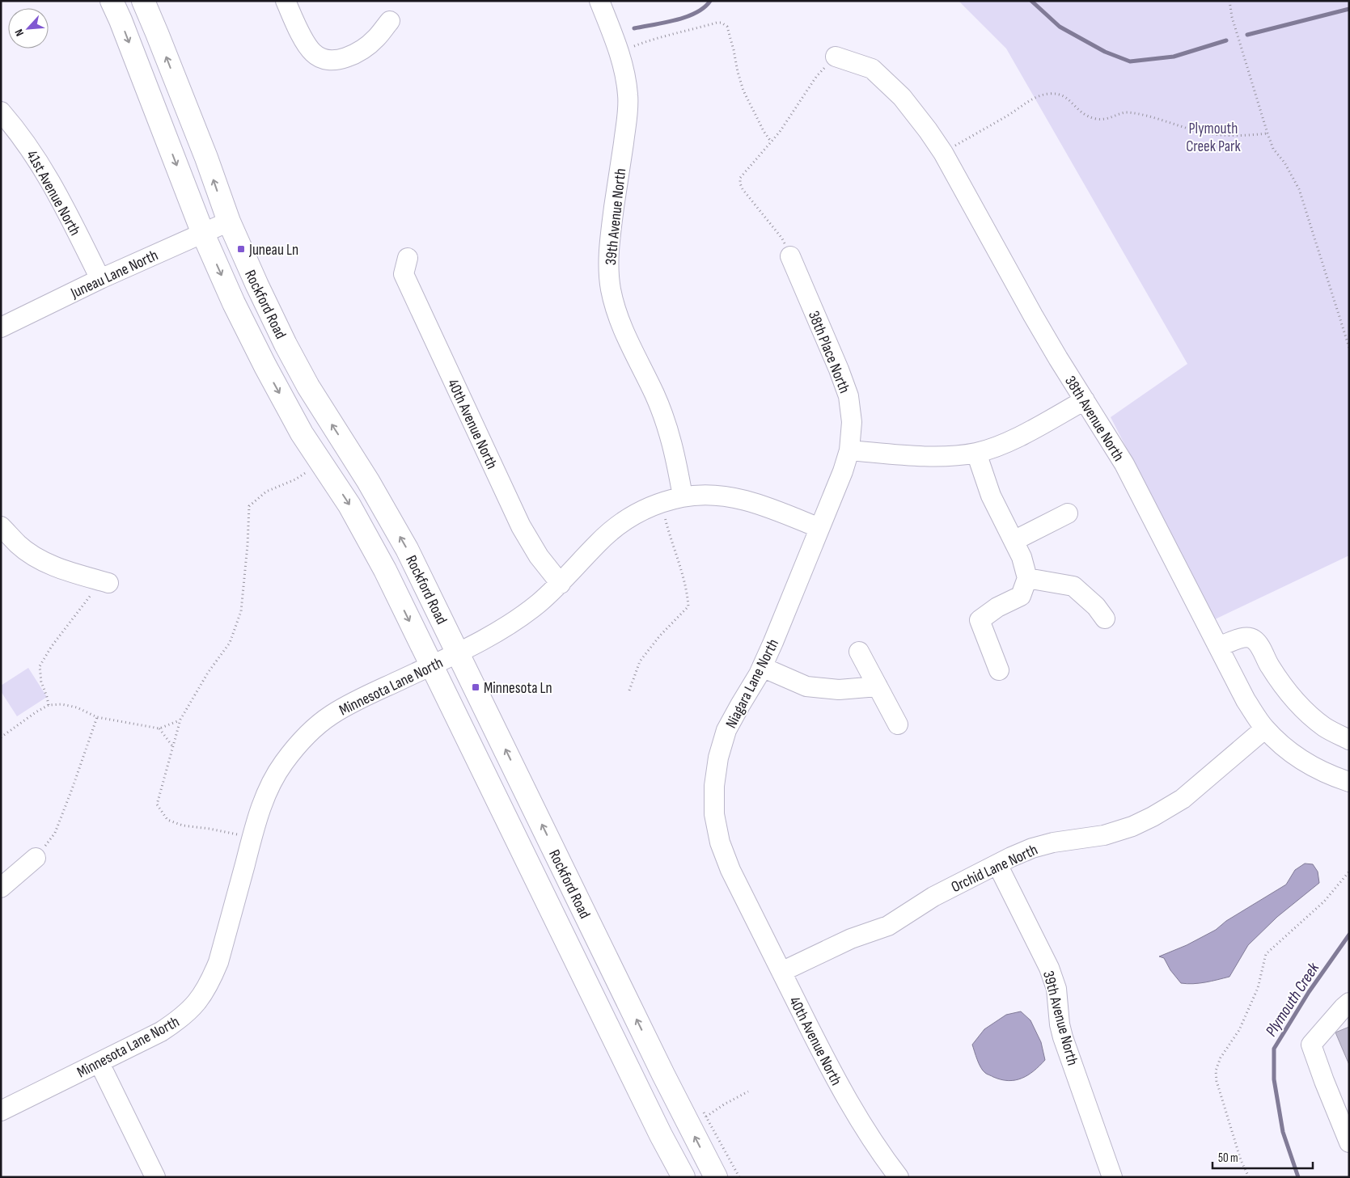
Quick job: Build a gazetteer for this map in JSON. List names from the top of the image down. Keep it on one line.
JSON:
{"streets":{"main road":["Rockford Road"],"street":["41st Avenue North","39th Avenue North","Juneau Lane North","38th Place North","38th Avenue North","40th Avenue North","Niagara Lane North","Minnesota Lane North","Orchid Lane North"]},"crossings":[["41st Avenue North","Juneau Lane North"],["39th Avenue North","Minnesota Lane North"],["39th Avenue North","Orchid Lane North"],["Juneau Lane North","Rockford Road"],["Rockford Road","Minnesota Lane North"],["38th Place North","Niagara Lane North"],["38th Avenue North","Orchid Lane North"],["40th Avenue North","Niagara Lane North"],["40th Avenue North","Minnesota Lane North"],["40th Avenue North","Orchid Lane North"],["Niagara Lane North","Minnesota Lane North"]],"water":["Plymouth Creek"],"parks":["Plymouth Creek Park"],"places":{"transit":["Juneau Ln","Minnesota Ln"]},"scale_bar":"50 m","north":"bottom left"}
